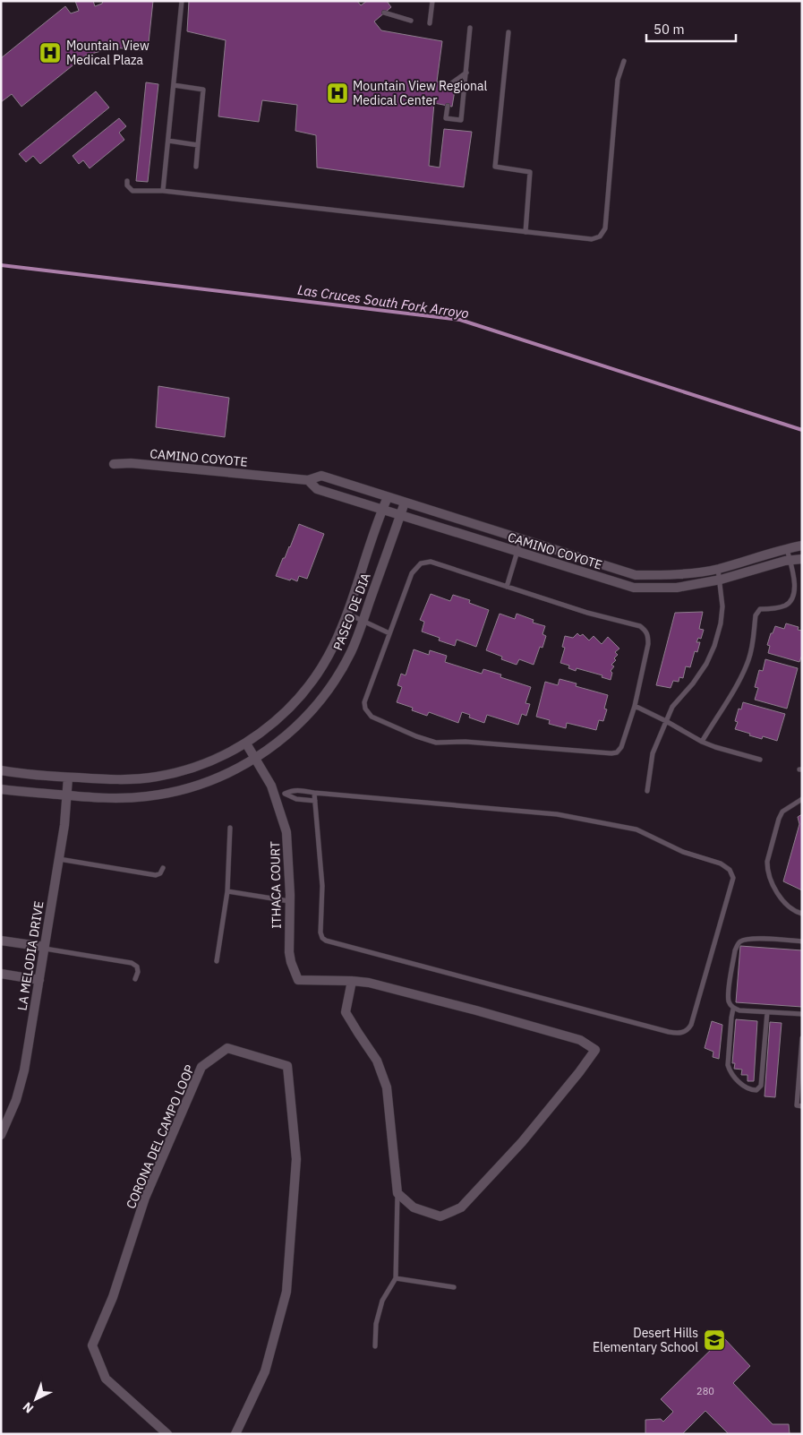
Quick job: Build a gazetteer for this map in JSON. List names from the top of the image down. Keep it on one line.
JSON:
{"streets":{"street":["CAMINO COYOTE","PASEO DE DIA","ITHACA COURT","LA MELODIA DRIVE","CORONA DEL CAMPO LOOP"]},"crossings":[["CAMINO COYOTE","PASEO DE DIA"],["PASEO DE DIA","ITHACA COURT"],["PASEO DE DIA","LA MELODIA DRIVE"]],"water":["Las Cruces South Fork Arroyo"],"places":{"hospital":["Mountain View Medical Plaza","Mountain View Regional Medical Center"],"school or university":["Desert Hills Elementary School"]},"house_numbers":["280"],"scale_bar":"50 m","north":"bottom left"}
